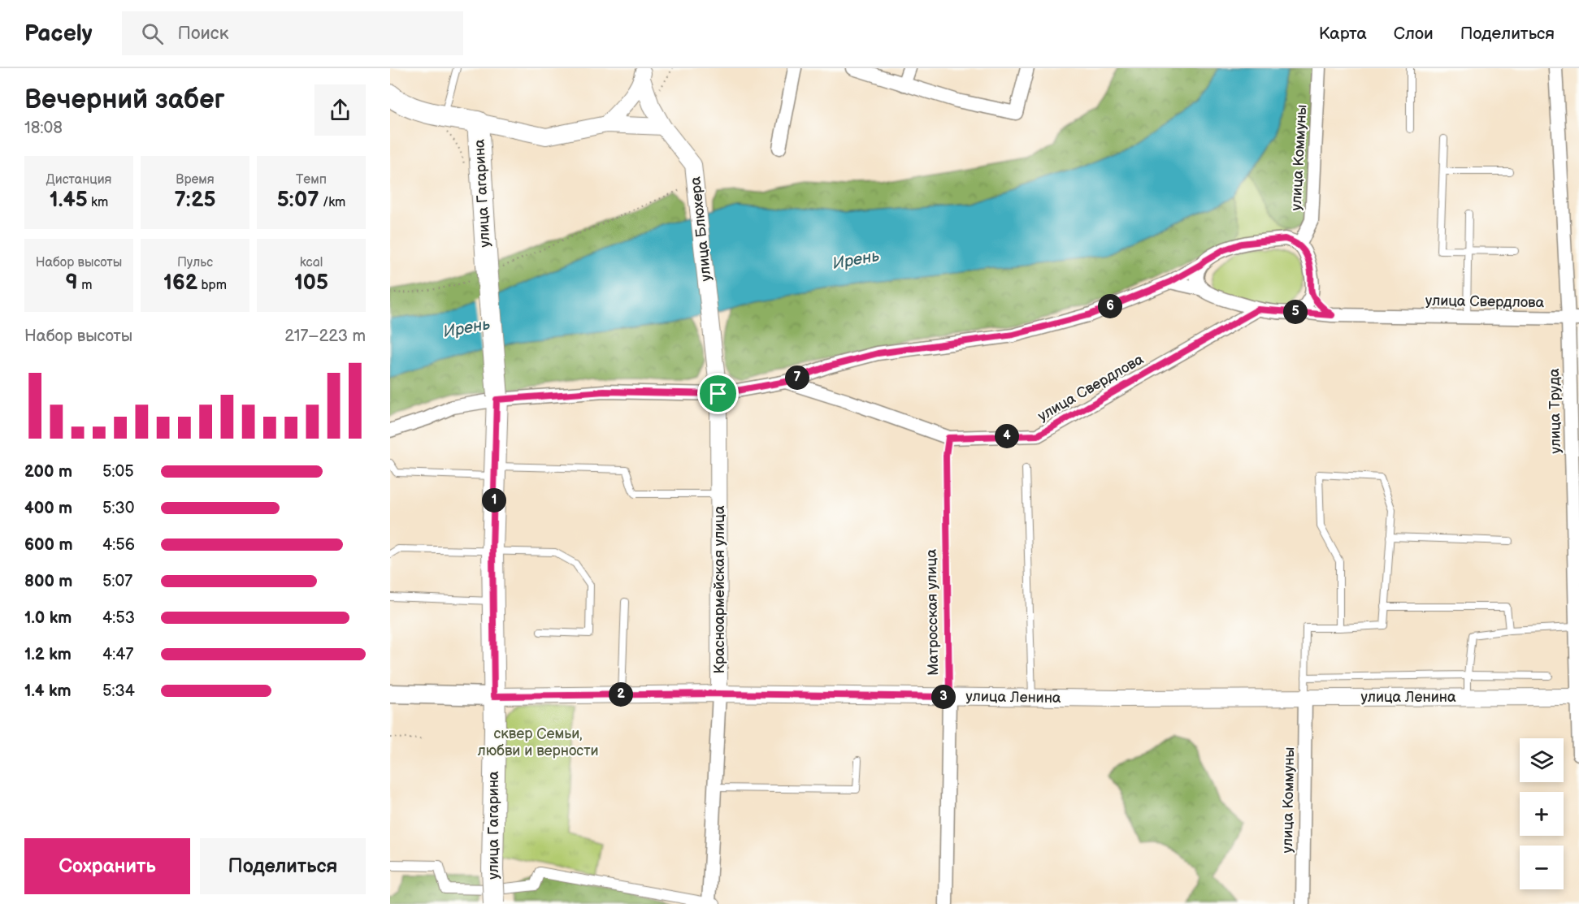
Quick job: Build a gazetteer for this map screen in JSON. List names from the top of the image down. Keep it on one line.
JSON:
{"streets":{"main road":["улица Гагарина","улица Ленина"],"street":["улица Коммуны","улица Блюхера","улица Свердлова","улица Труда","Красноармейская улица"],"path":["Матросская улица"]},"crossings":[["улица Коммуны","улица Свердлова"],["улица Коммуны","улица Ленина"],["улица Гагарина","улица Свердлова"],["улица Гагарина","улица Ленина"],["улица Блюхера","улица Свердлова"],["улица Блюхера","Красноармейская улица"],["улица Свердлова","улица Труда"],["улица Свердлова","Красноармейская улица"],["улица Свердлова","Матросская улица"],["улица Труда","улица Ленина"],["Красноармейская улица","улица Ленина"],["Матросская улица","улица Ленина"]],"water":["Ирень"],"parks":["сквер Семьи, любви и верности"],"page":{"header":"Pacely","search":"Поиск","nav":["Карта","Слои","Поделиться"],"heading":["Вечерний забег","18:08"],"stats":[["Дистанция","1.45 km"],["Время","7:25"],["Темп","5:07 /km"],["Набор высоты","9 m"],["Пульс","162 bpm"],["kcal","105"]],"pins":["6","5","7","4","1","2","3"],"chart":["Набор высоты","217–223 m"],"list":[{"name":"200 m","note":"5:05"},{"name":"400 m","note":"5:30"},{"name":"600 m","note":"4:56"},{"name":"800 m","note":"5:07"},{"name":"1.0 km","note":"4:53"},{"name":"1.2 km","note":"4:47"},{"name":"1.4 km","note":"5:34"}],"map_buttons":["+","−"],"buttons":["Сохранить","Поделиться"]}}
